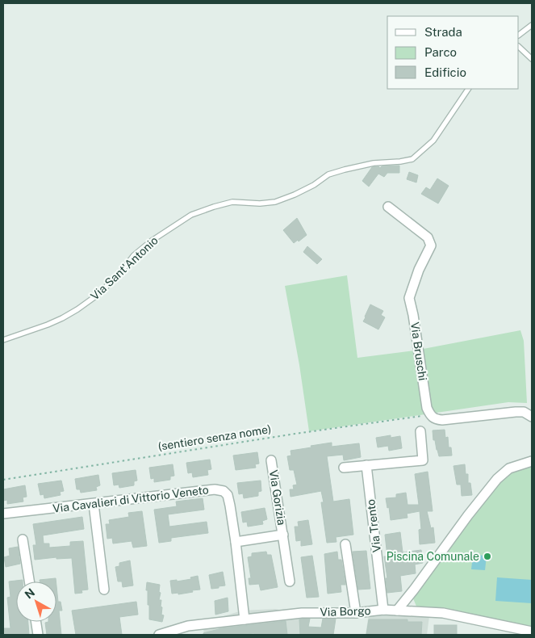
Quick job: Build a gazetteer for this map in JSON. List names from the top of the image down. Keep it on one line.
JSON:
{"streets":{"street":["Via Bruschi","Via Gorizia","Via Cavalieri di Vittorio Veneto","Via Trento","Via Borgo"],"lane":["Via Sant'Antonio"],"path":["(sentiero senza nome)"]},"crossings":[["Via Bruschi","(sentiero senza nome)"],["Via Gorizia","Via Cavalieri di Vittorio Veneto"],["Via Cavalieri di Vittorio Veneto","Via Borgo"],["Via Trento","Via Borgo"]],"places":["Piscina Comunale"],"legend":["Strada","Parco","Edificio"],"north":"top left"}
